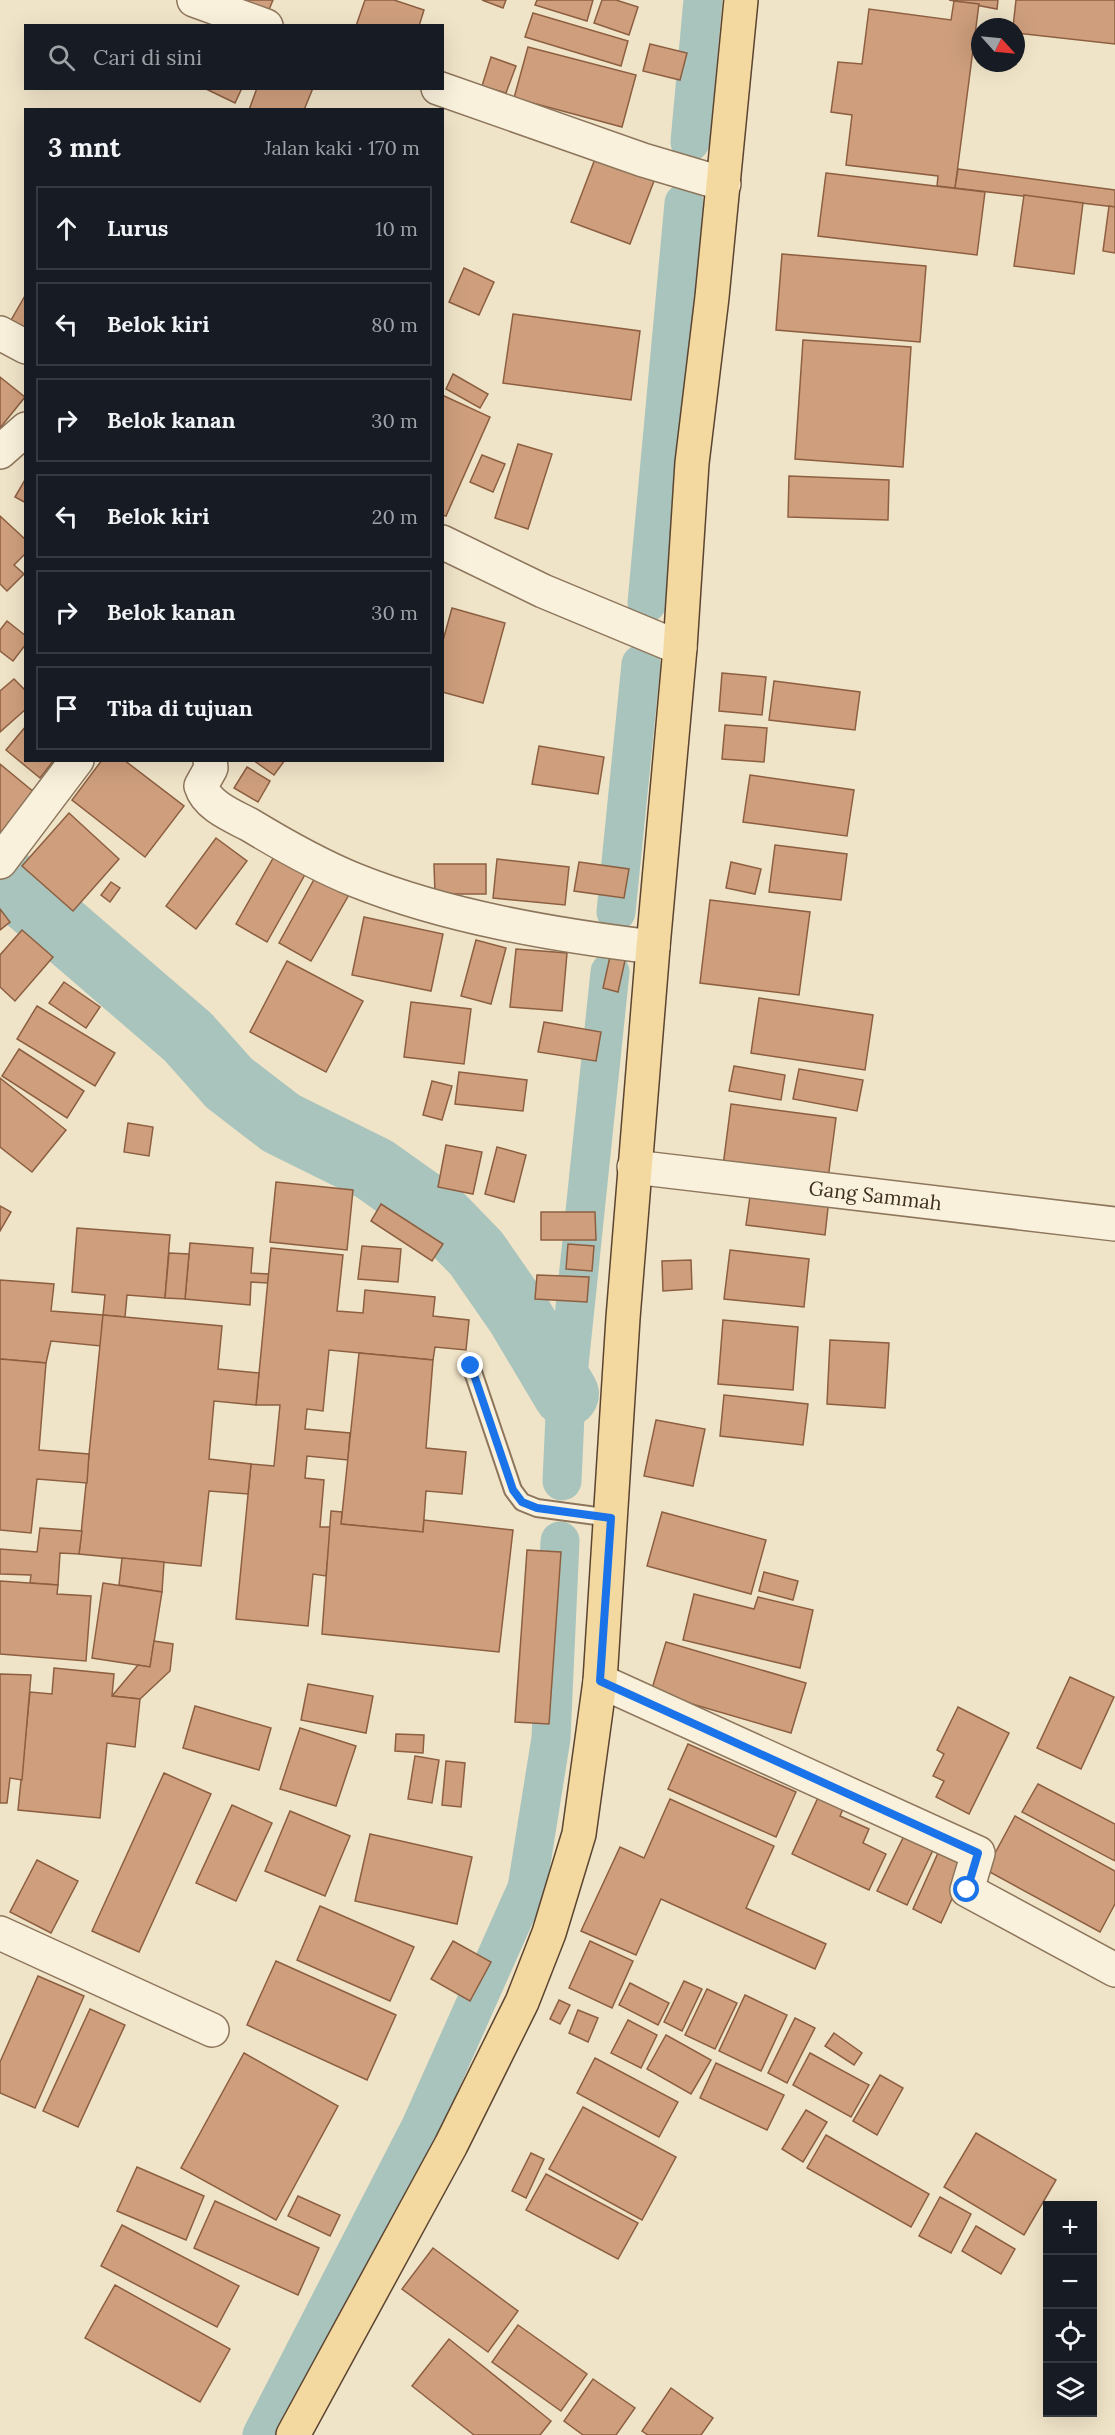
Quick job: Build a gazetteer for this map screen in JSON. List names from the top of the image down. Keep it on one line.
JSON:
{"streets":{"street":["Gang Sammah"]},"north":"bottom right","page":{"search":"Cari di sini","heading":["3 mnt","Jalan kaki · 170 m"],"list":[["Lurus","10 m"],["Belok kiri","80 m"],["Belok kanan","30 m"],["Belok kiri","20 m"],["Belok kanan","30 m"],"Tiba di tujuan"],"map_buttons":["+","−"]}}
